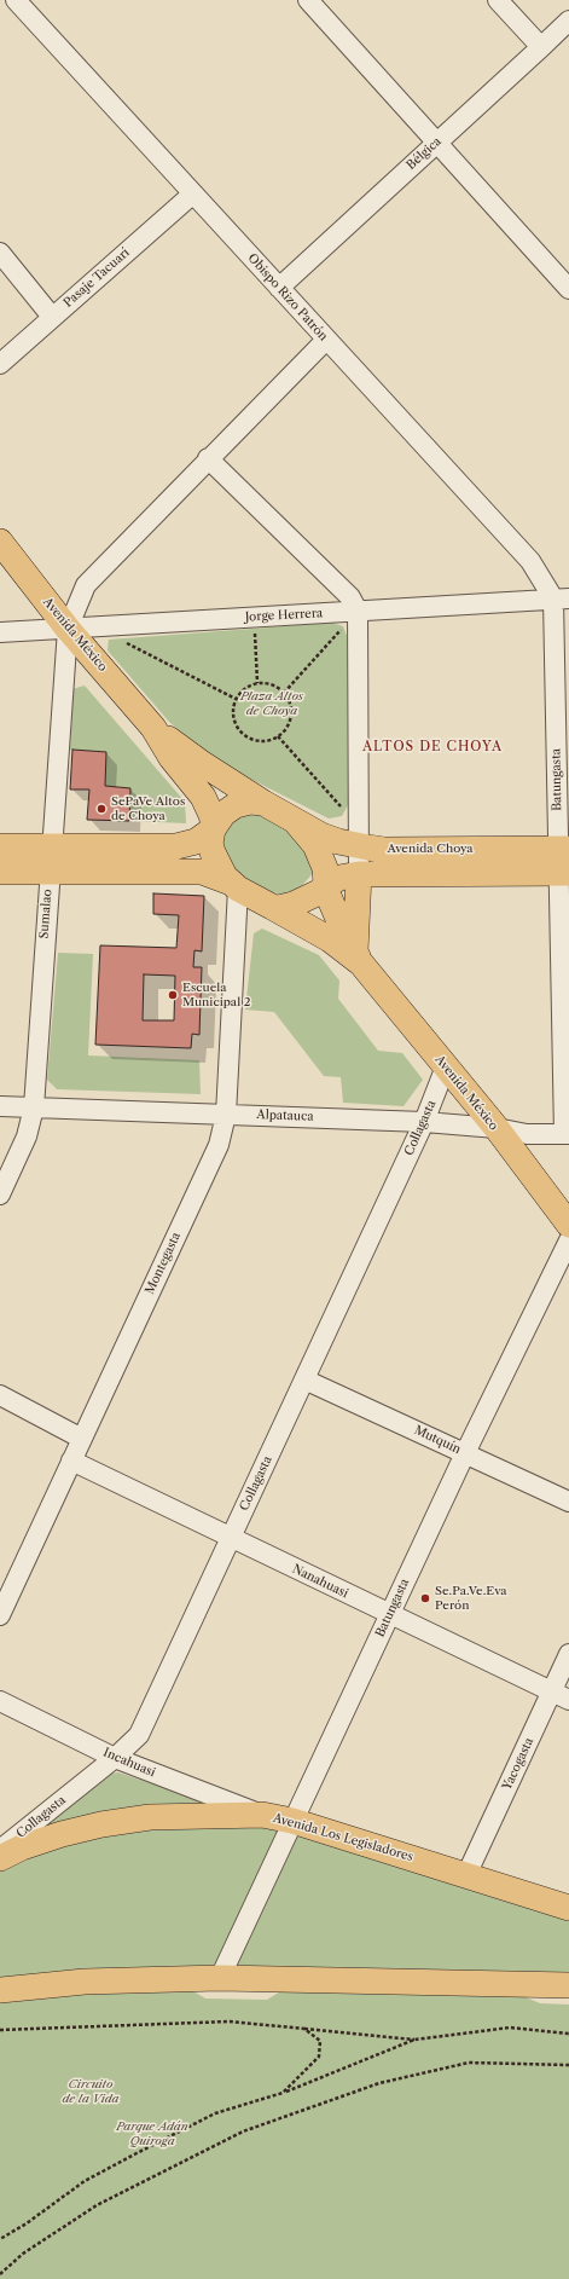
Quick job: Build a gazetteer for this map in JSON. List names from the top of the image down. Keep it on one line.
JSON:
{"streets":{"main road":["Avenida México","Avenida Choya","Avenida Los Legisladores"],"street":["Bélgica","Pasaje Tacuarí","Obispo Rizo Patrón","Jorge Herrera","Batungasta","Sumalao","Alpatauca","Collagasta","Montegasta","Mutquín","Nanahuasi","Incahuasi","Yacogasta"]},"crossings":[["Bélgica","Obispo Rizo Patrón"],["Pasaje Tacuarí","Obispo Rizo Patrón"],["Obispo Rizo Patrón","Jorge Herrera"],["Obispo Rizo Patrón","Batungasta"],["Obispo Rizo Patrón","Sumalao"],["Jorge Herrera","Avenida México"],["Jorge Herrera","Batungasta"],["Jorge Herrera","Sumalao"],["Avenida México","Avenida Choya"],["Avenida México","Sumalao"],["Avenida México","Alpatauca"],["Avenida México","Collagasta"],["Avenida México","Montegasta"],["Batungasta","Avenida Choya"],["Batungasta","Alpatauca"],["Batungasta","Mutquín"],["Batungasta","Nanahuasi"],["Batungasta","Avenida Los Legisladores"],["Avenida Choya","Montegasta"],["Sumalao","Alpatauca"],["Alpatauca","Collagasta"],["Alpatauca","Montegasta"],["Collagasta","Mutquín"],["Collagasta","Nanahuasi"],["Collagasta","Incahuasi"],["Montegasta","Nanahuasi"],["Nanahuasi","Yacogasta"],["Incahuasi","Avenida Los Legisladores"],["Yacogasta","Avenida Los Legisladores"]],"districts":["ALTOS DE CHOYA"],"parks":["Plaza Altos de Choya","Circuito de la Vida","Parque Adán Quiroga"],"places":["SePaVe Altos de Choya","Escuela Municipal 2","Se.Pa.Ve.Eva Perón"]}
